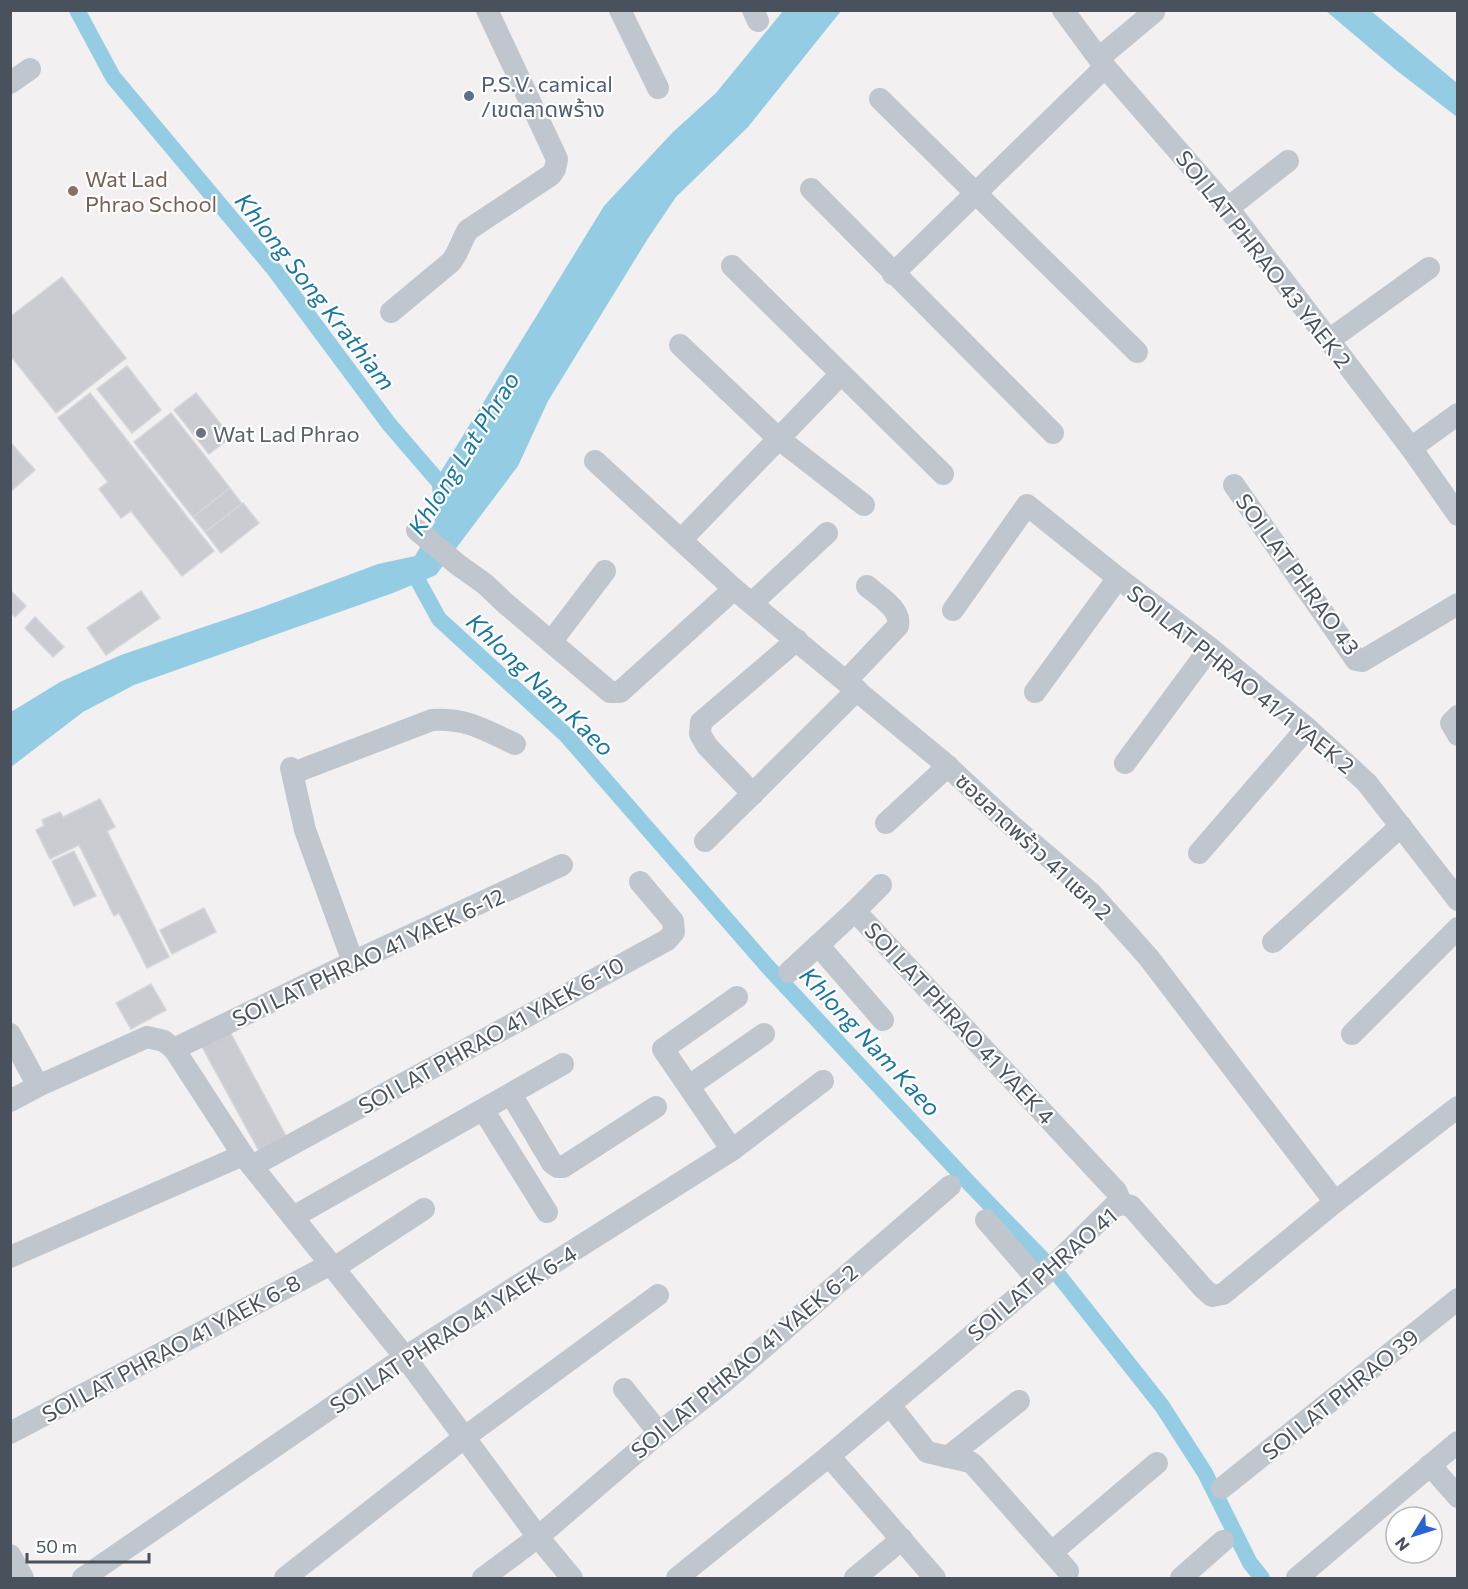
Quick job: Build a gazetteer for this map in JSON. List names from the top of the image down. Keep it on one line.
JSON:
{"streets":{"street":["SOI LAT PHRAO 43 YAEK 2","SOI LAT PHRAO 43","SOI LAT PHRAO 41/1 YAEK 2","ซอยลาดพร้าว 41 แยก 2","SOI LAT PHRAO 41 YAEK 6-12","SOI LAT PHRAO 41 YAEK 4","SOI LAT PHRAO 41 YAEK 6-10","SOI LAT PHRAO 41","SOI LAT PHRAO 41 YAEK 6-4","SOI LAT PHRAO 41 YAEK 6-8","SOI LAT PHRAO 41 YAEK 6-2","SOI LAT PHRAO 39"]},"crossings":[["ซอยลาดพร้าว 41 แยก 2","SOI LAT PHRAO 41"],["SOI LAT PHRAO 41 YAEK 4","SOI LAT PHRAO 41"]],"water":["Khlong Song Krathiam","Khlong Lat Phrao","Khlong Nam Kaeo"],"places":["P.S.V. camical /เขตลาดพร้าง","Wat Lad Phrao School","Wat Lad Phrao"],"scale_bar":"50 m","north":"bottom left"}
